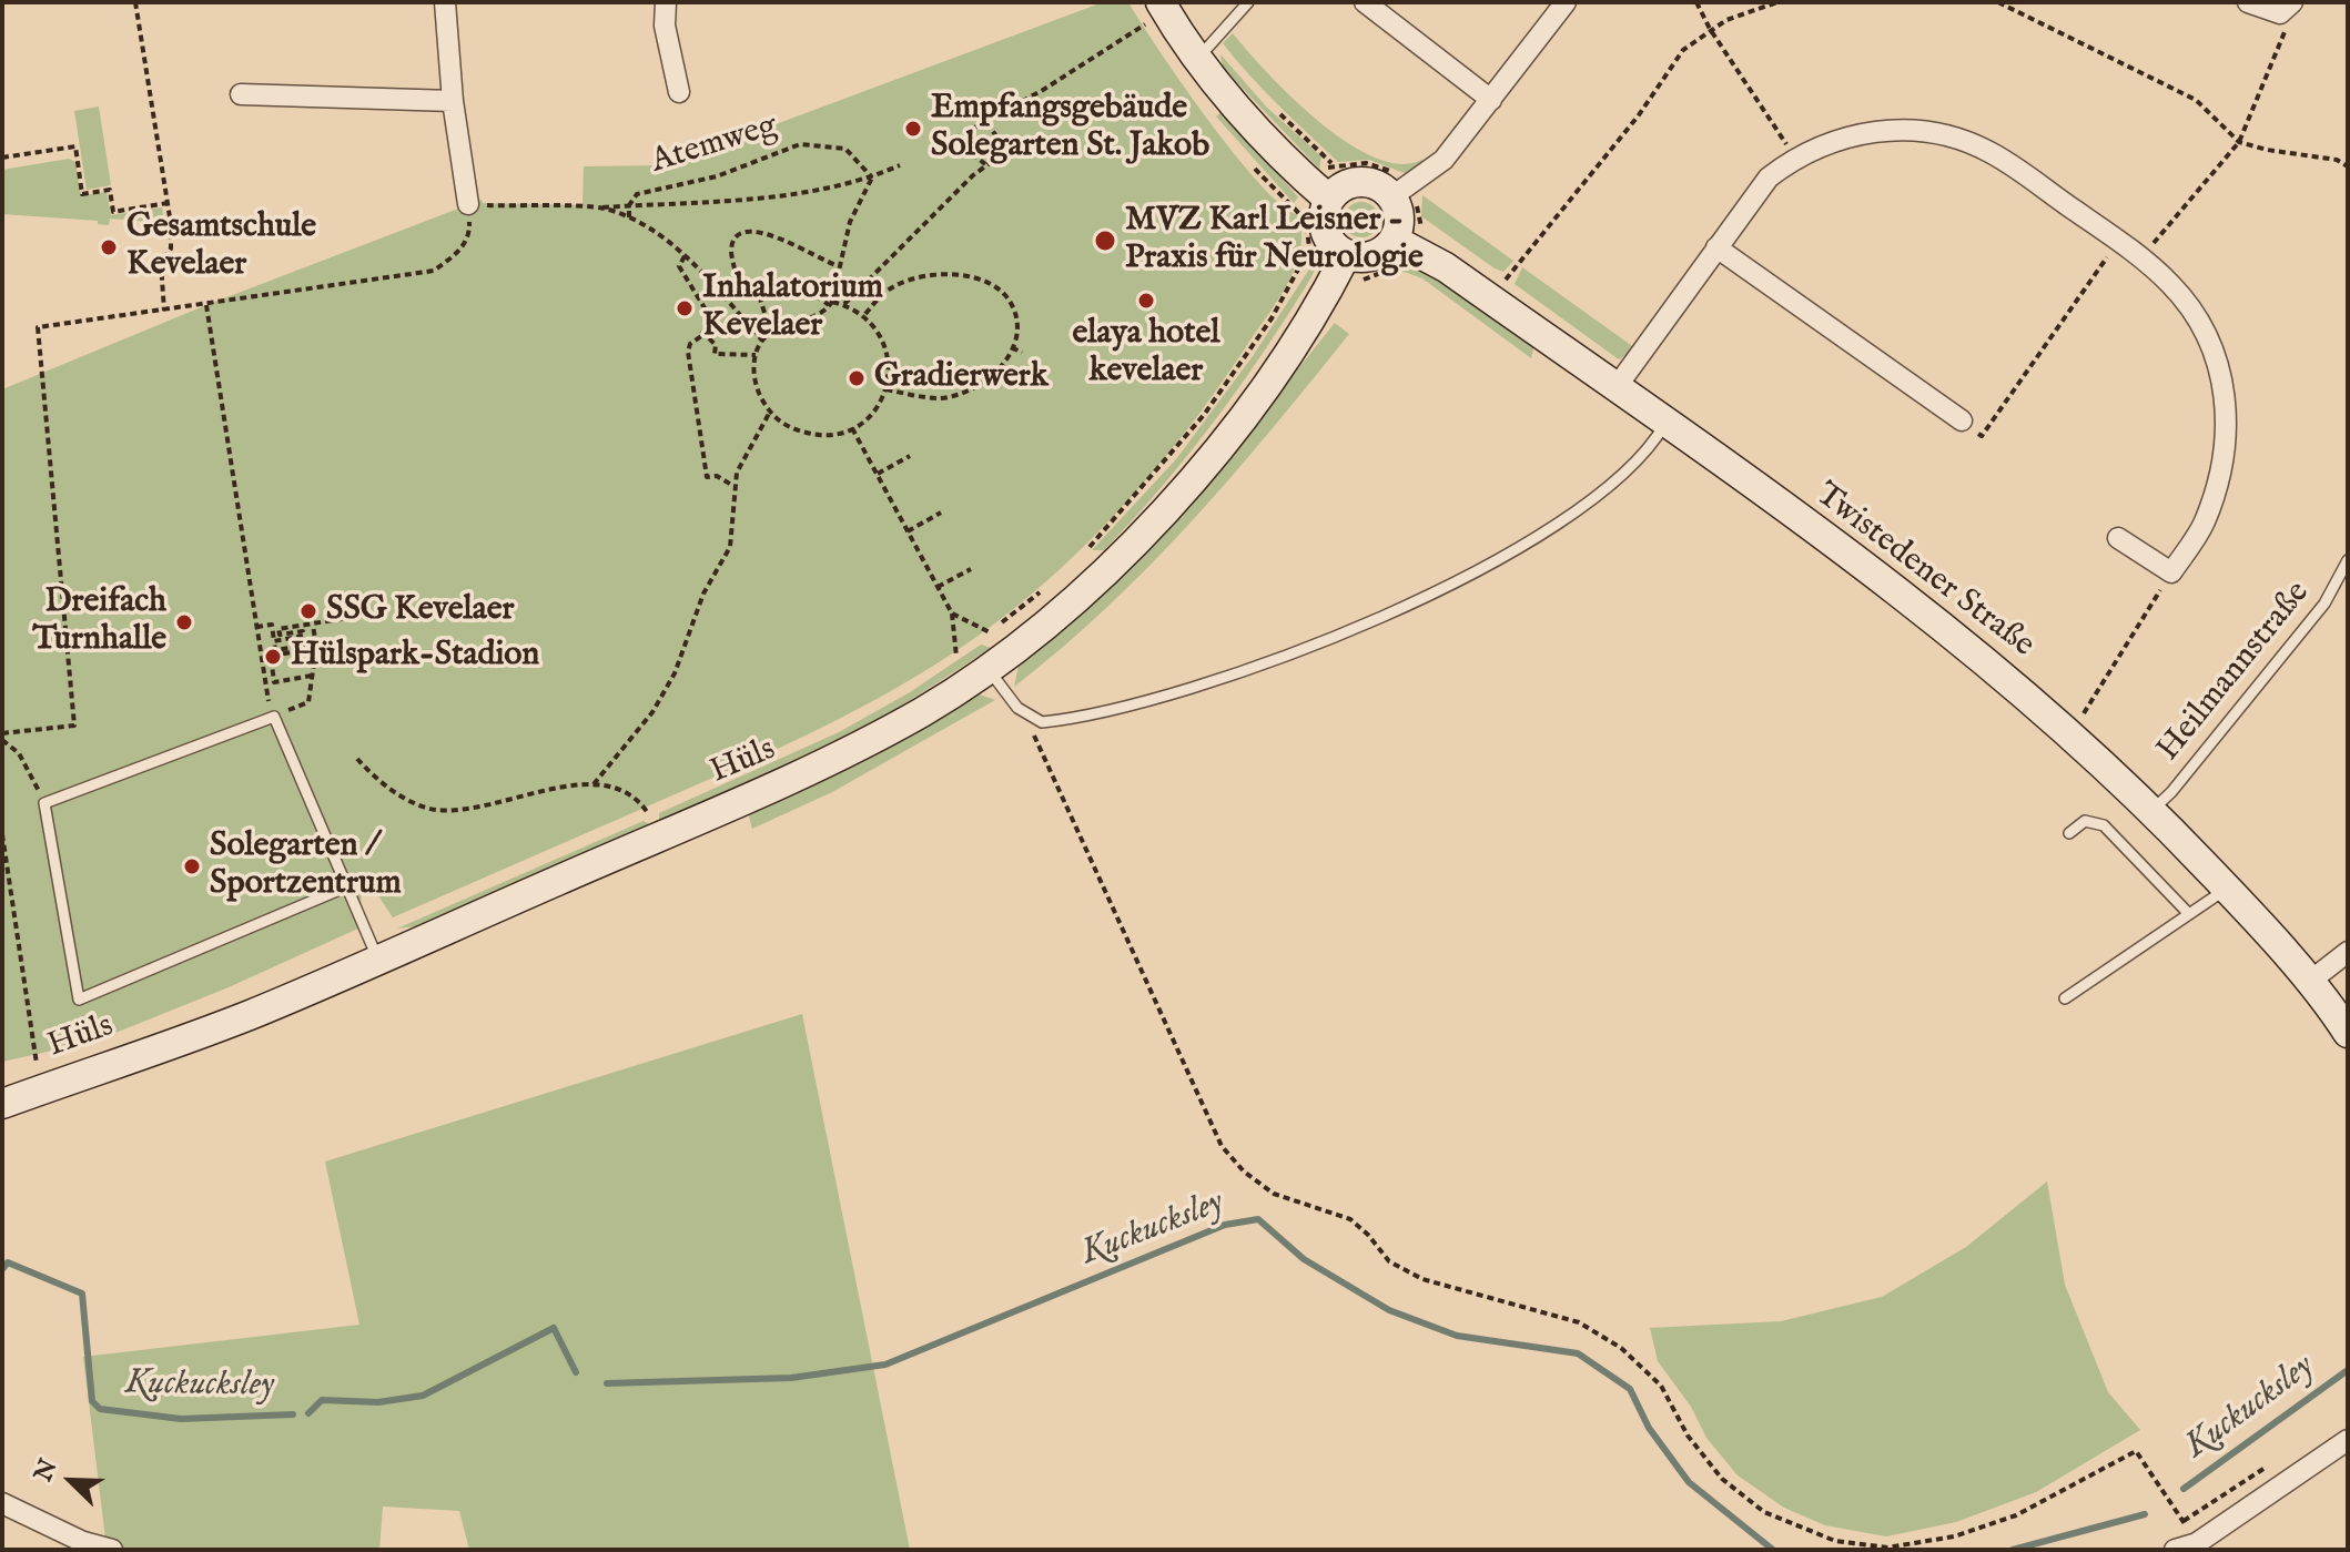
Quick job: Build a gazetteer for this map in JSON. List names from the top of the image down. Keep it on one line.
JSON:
{"streets":{"street":["Twistedener Straße","Hüls"],"lane":["Heilmannstraße"],"path":["Atemweg"]},"crossings":[["Twistedener Straße","Heilmannstraße"],["Twistedener Straße","Hüls"]],"water":["Kuckucksley"],"places":["Empfangsgebäude Solegarten St. Jakob","MVZ Karl Leisner - Praxis für Neurologie","Gesamtschule Kevelaer","elaya hotel kevelaer","Inhalatorium Kevelaer","Gradierwerk","SSG Kevelaer","Dreifach Turnhalle","Hülspark-Stadion","Solegarten / Sportzentrum"],"north":"top left"}
